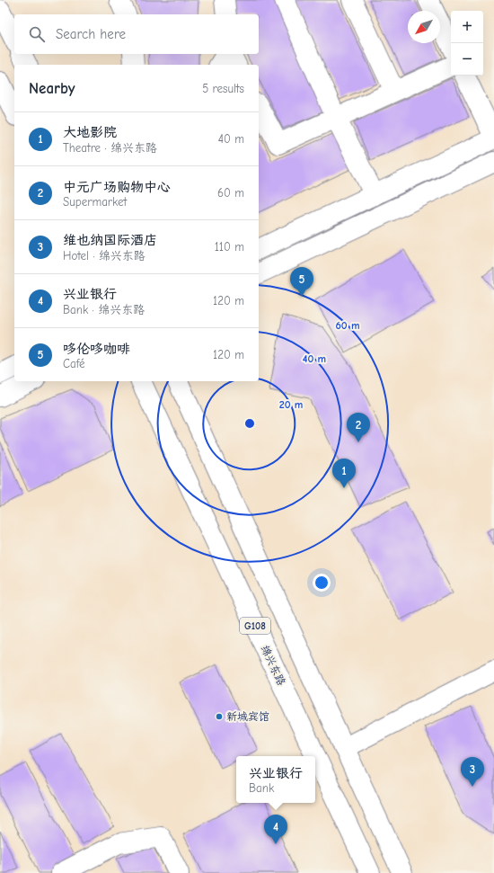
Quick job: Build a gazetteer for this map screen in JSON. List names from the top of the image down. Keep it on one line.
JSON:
{"streets":{"main road":["G108","绵兴东路"]},"places":["新城宾馆"],"north":"bottom left","page":{"map_buttons":["+","−"],"search":"Search here","heading":["Nearby","5 results"],"list":[{"mark":"1","name":"大地影院","note":"Theatre · 绵兴东路","value":"40 m"},{"mark":"2","name":"中元广场购物中心","note":"Supermarket","value":"60 m"},{"mark":"3","name":"维也纳国际酒店","note":"Hotel · 绵兴东路","value":"110 m"},{"mark":"4","name":"兴业银行","note":"Bank · 绵兴东路","value":"120 m"},{"mark":"5","name":"哆伦哆咖啡","note":"Café","value":"120 m"}],"pins":["5","2","1","3","4"],"popup":["兴业银行","Bank"]},"rings":["60 m","40 m","20 m"]}
